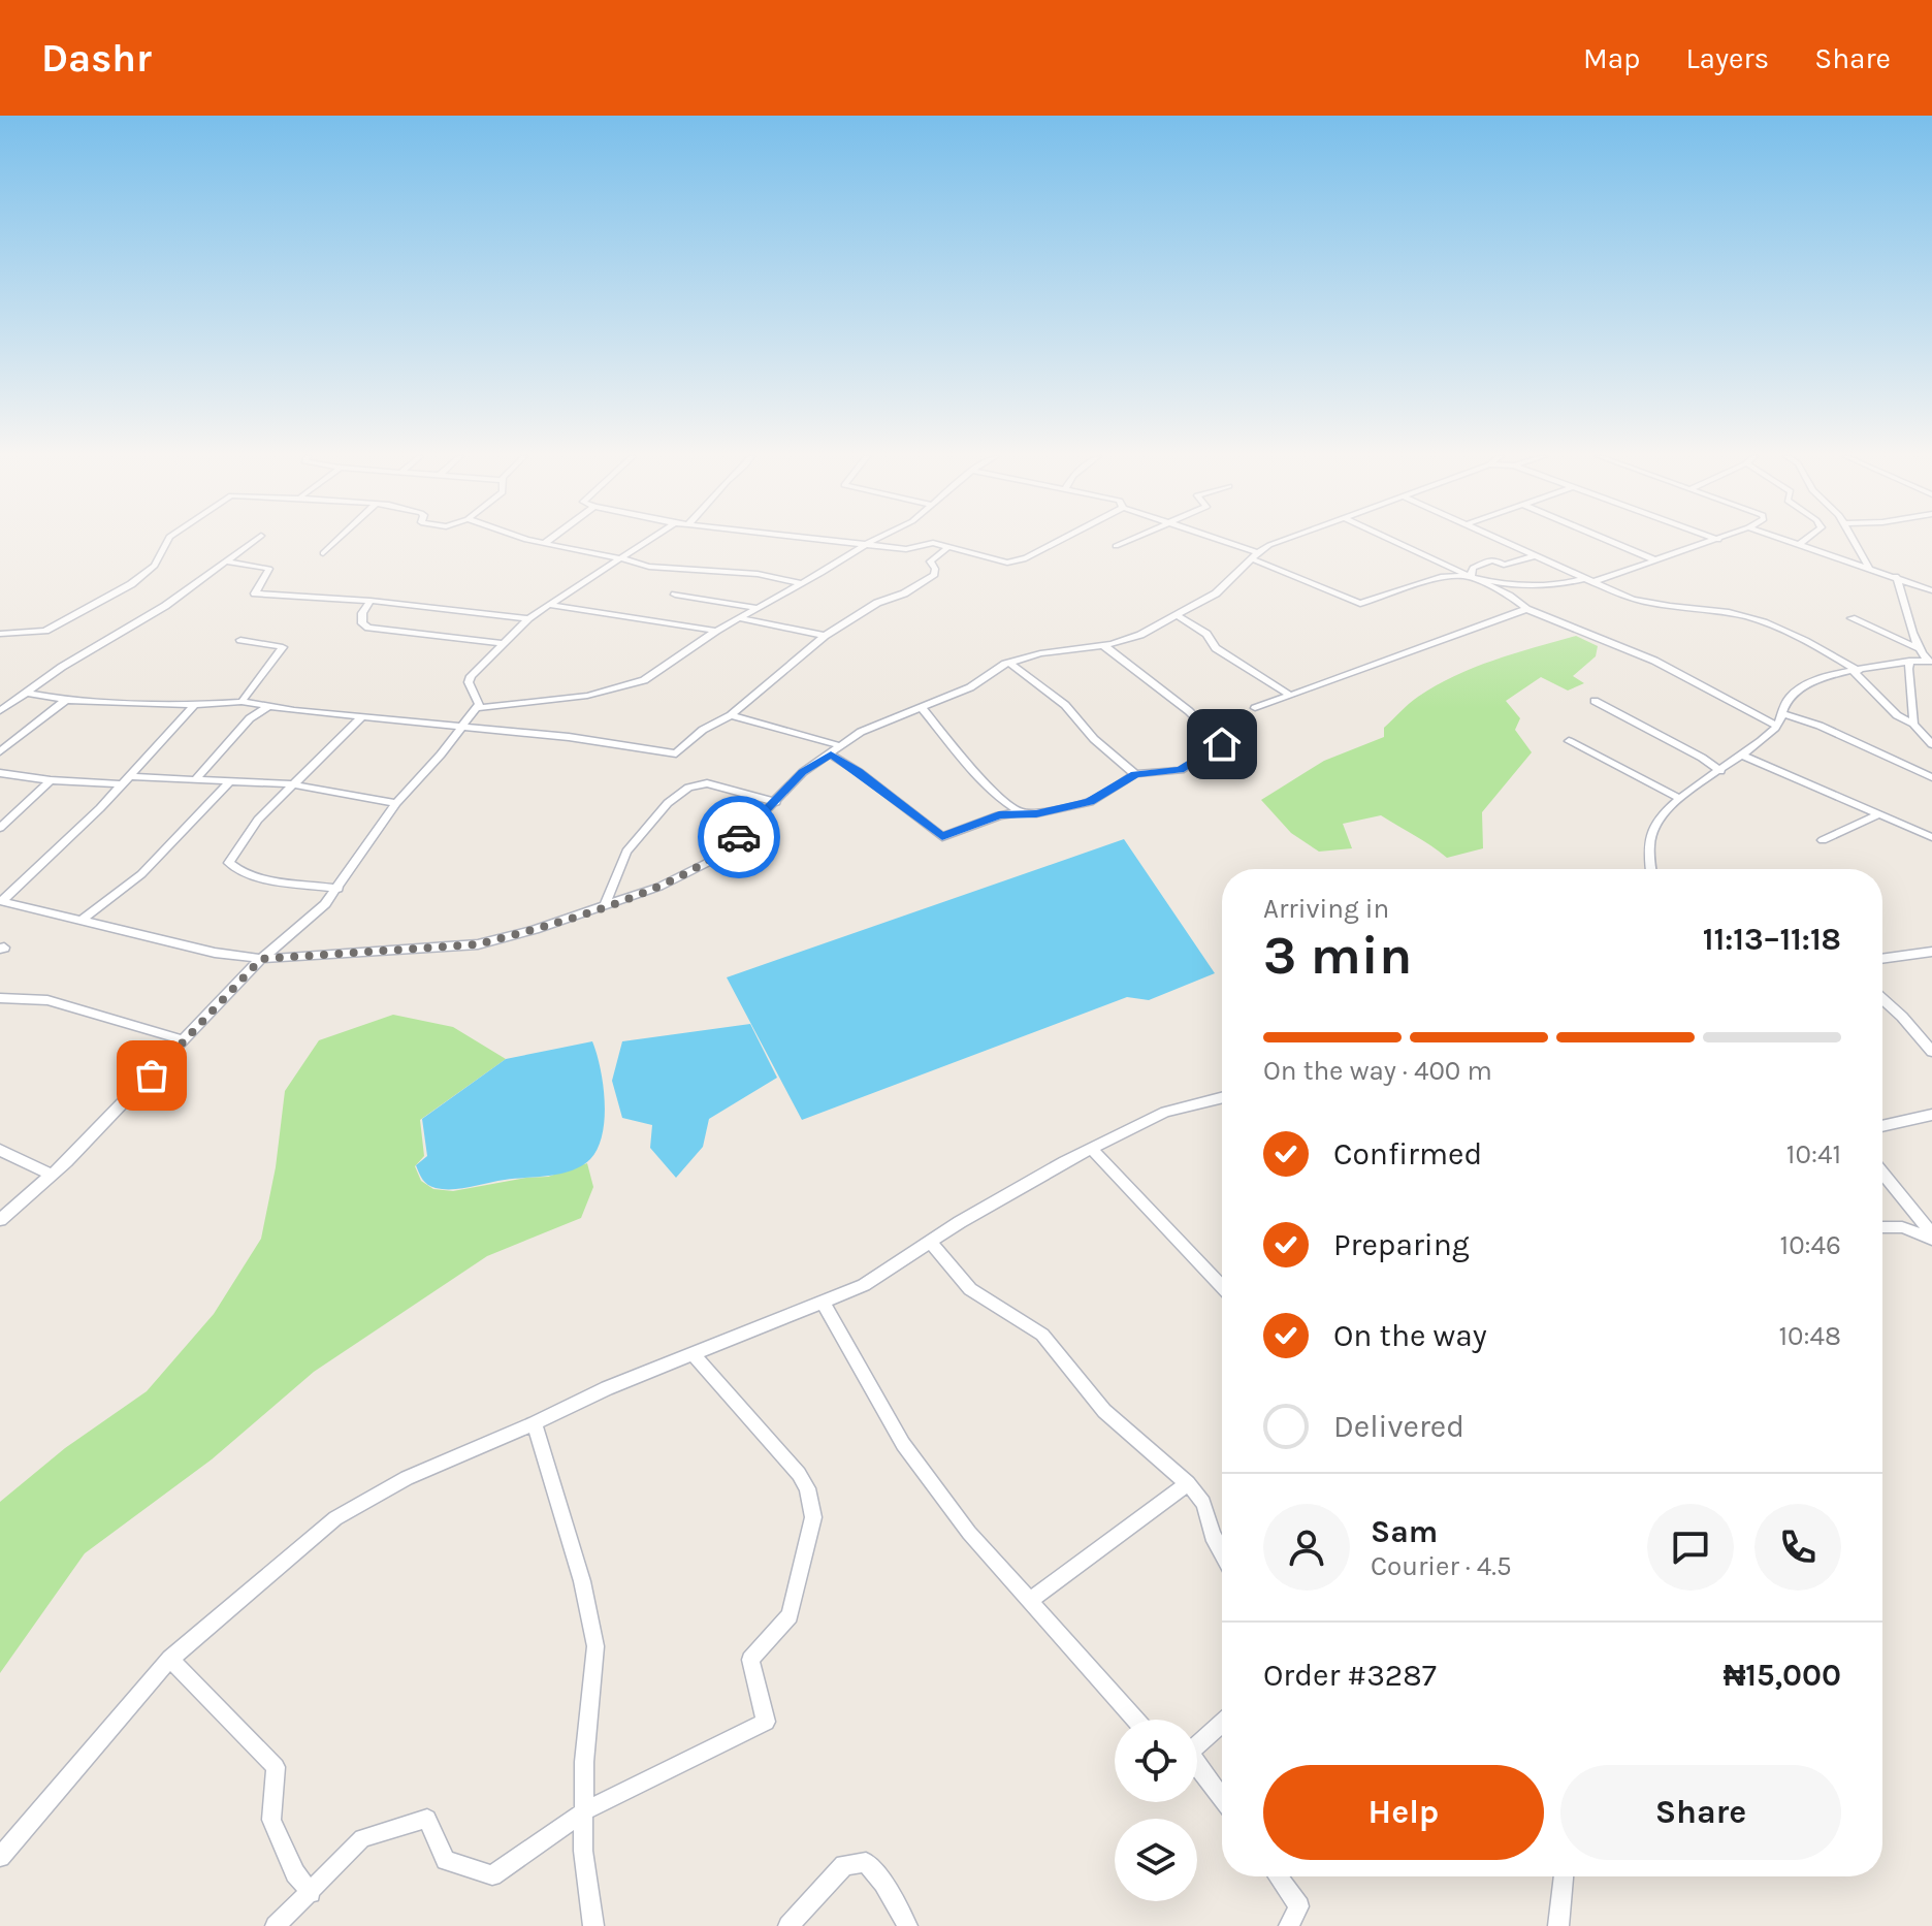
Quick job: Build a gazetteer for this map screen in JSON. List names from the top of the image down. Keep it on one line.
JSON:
{"page":{"header":"Dashr","nav":["Map","Layers","Share"],"heading":["3 min","Arriving in","11:13–11:18"],"panel":["Sam","Courier · 4.5","Order #3287","₦15,000"],"bar":"On the way · 400 m","list":[["Confirmed","10:41"],["Preparing","10:46"],["On the way","10:48"],"Delivered"],"buttons":["Help","Share"]}}
